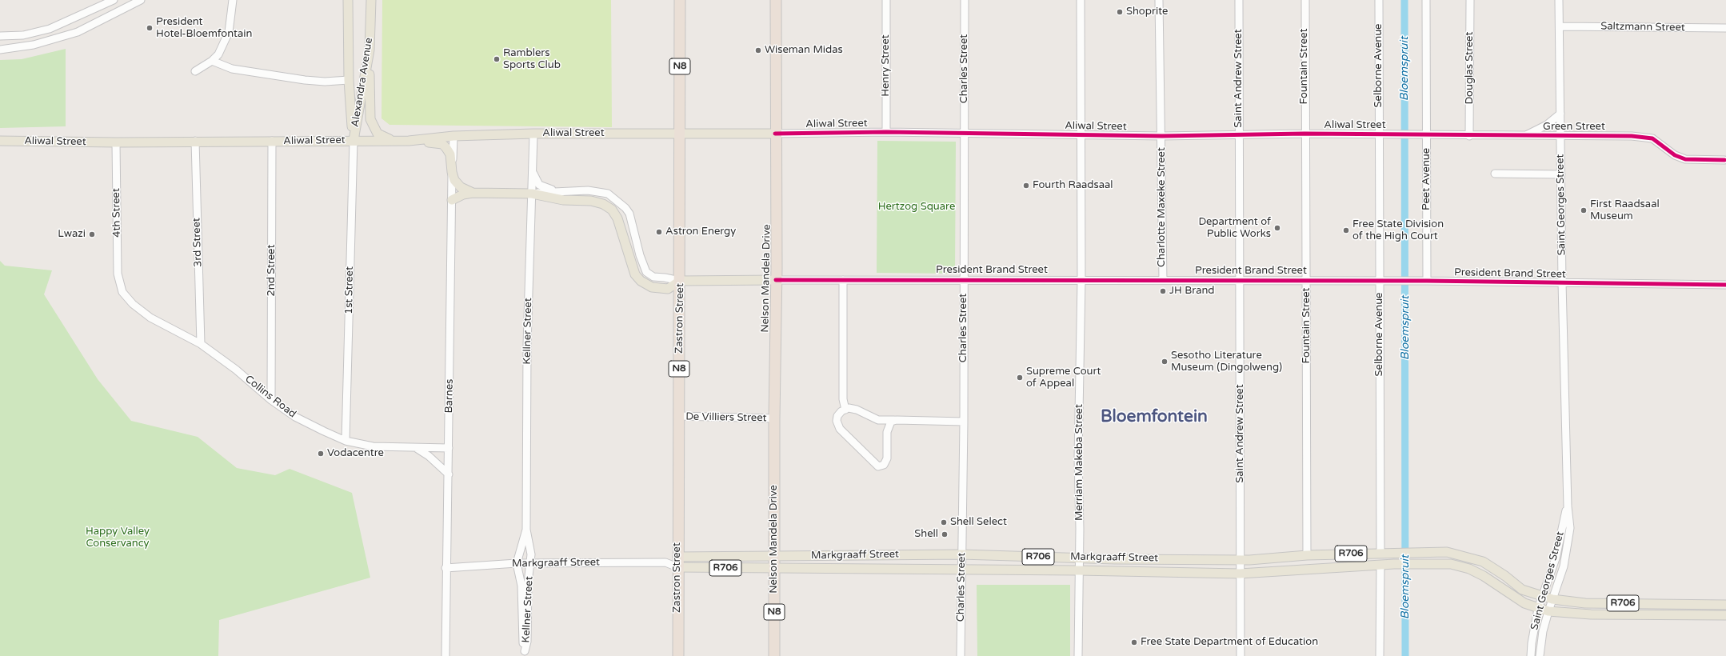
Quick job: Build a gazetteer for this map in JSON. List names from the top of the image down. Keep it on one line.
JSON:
{"streets":{"highway":["N8","Nelson Mandela Drive","Zastron Street"],"main road":["Alexandra Avenue","Aliwal Street","President Brand Street","R706","Markgraaff Street"],"street":["Saltzmann Street","Henry Street","Selborne Avenue","Fountain Street","Douglas Street","Charles Street","Saint Andrew Street","Green Street","Peet Avenue","Saint Georges Street","Charlotte Maxeke Street","4th Street","3rd Street","2nd Street","1st Street","Kellner Street","Barnes","Collins Road","De Villiers Street","Merriam Makeba Street"]},"crossings":[["Saltzmann Street","Saint Georges Street"],["Henry Street","Aliwal Street"],["Selborne Avenue","Aliwal Street"],["Selborne Avenue","President Brand Street"],["Selborne Avenue","Markgraaff Street"],["Fountain Street","Aliwal Street"],["Fountain Street","President Brand Street"],["Fountain Street","Markgraaff Street"],["Douglas Street","Green Street"],["Charles Street","Aliwal Street"],["Charles Street","President Brand Street"],["Charles Street","Markgraaff Street"],["Saint Andrew Street","Aliwal Street"],["Saint Andrew Street","President Brand Street"],["Saint Andrew Street","Markgraaff Street"],["Alexandra Avenue","Aliwal Street"],["Alexandra Avenue","1st Street"],["Aliwal Street","Green Street"],["Aliwal Street","Charlotte Maxeke Street"],["Aliwal Street","4th Street"],["Aliwal Street","3rd Street"],["Aliwal Street","2nd Street"],["Aliwal Street","Nelson Mandela Drive"],["Aliwal Street","1st Street"],["Aliwal Street","Zastron Street"],["Aliwal Street","Kellner Street"],["Aliwal Street","Barnes"],["Aliwal Street","Merriam Makeba Street"],["Green Street","Peet Avenue"],["Green Street","Saint Georges Street"],["Peet Avenue","President Brand Street"],["Saint Georges Street","President Brand Street"],["Saint Georges Street","R706"],["Saint Georges Street","Markgraaff Street"],["Charlotte Maxeke Street","President Brand Street"],["4th Street","Collins Road"],["3rd Street","Collins Road"],["2nd Street","Collins Road"],["President Brand Street","Nelson Mandela Drive"],["President Brand Street","Zastron Street"],["President Brand Street","Merriam Makeba Street"],["Nelson Mandela Drive","De Villiers Street"],["Nelson Mandela Drive","Markgraaff Street"],["1st Street","Collins Road"],["Zastron Street","De Villiers Street"],["Zastron Street","Markgraaff Street"],["Kellner Street","Markgraaff Street"],["Barnes","Collins Road"],["Barnes","Markgraaff Street"],["Merriam Makeba Street","Markgraaff Street"],["R706","Markgraaff Street"]],"districts":["Bloemfontein"],"water":["Bloemspruit"],"parks":["Hertzog Square","Happy Valley Conservancy"],"places":["Shoprite","President Hotel-Bloemfontain","Wiseman Midas","Ramblers Sports Club","Fourth Raadsaal","First Raadsaal Museum","Department of Public Works","Free State Division of the High Court","Astron Energy","Lwazi","JH Brand","Sesotho Literature Museum (Dingolweng)","Supreme Court of Appeal","Vodacentre","Shell Select","Shell","Free State Department of Education"]}
